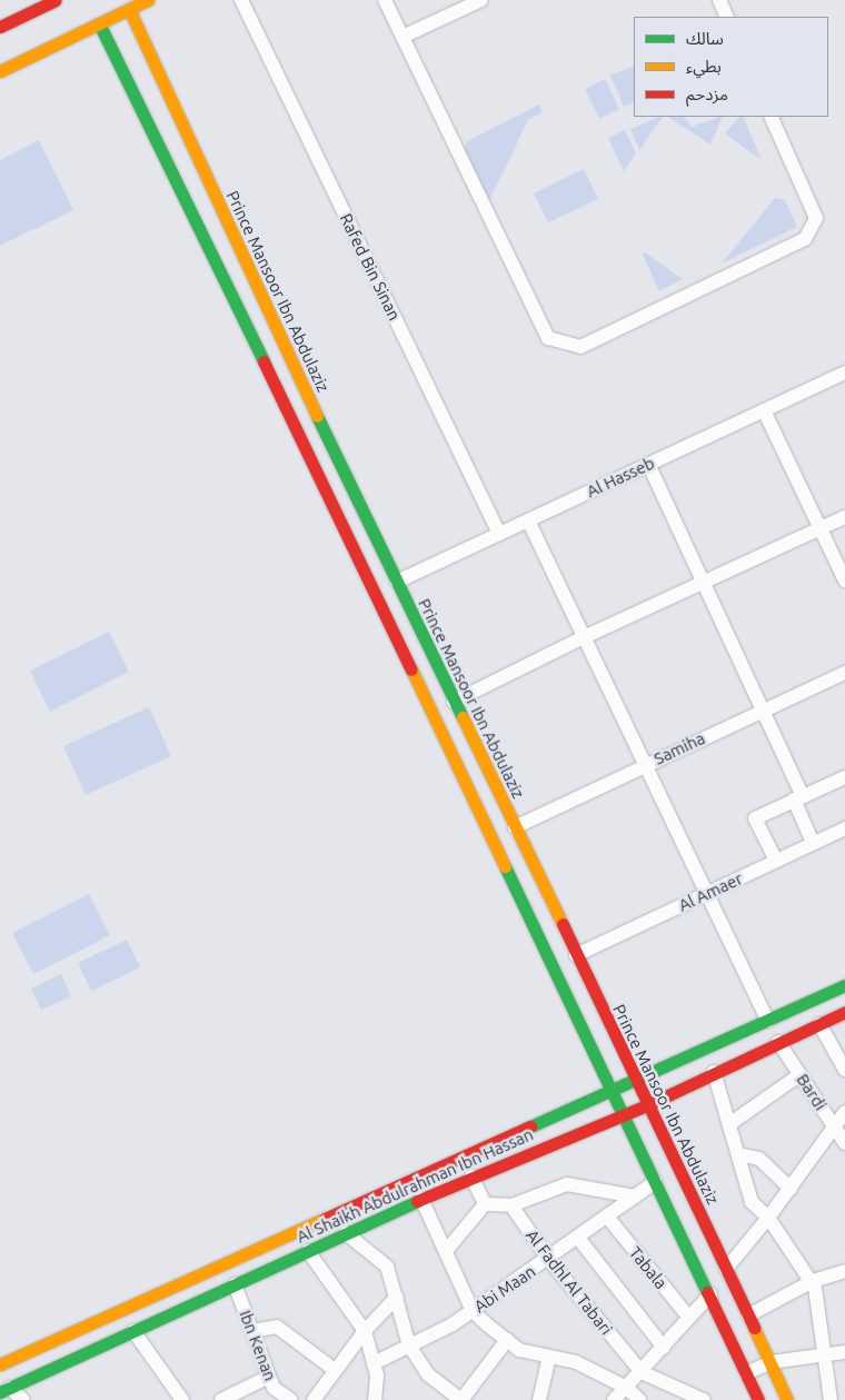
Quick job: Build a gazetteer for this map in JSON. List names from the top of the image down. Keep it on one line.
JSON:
{"streets":{"street":["Rafed Bin Sinan","Prince Mansoor Ibn Abdulaziz","Al Hasseb","Samiha","Al Amaer","Bardi","Al Shaikh Abdulrahman Ibn Hassan","Tabala","Al Fadhl Al Tabari","Abi Maan","Ibn Kenan"]},"crossings":[["Rafed Bin Sinan","Al Hasseb"],["Prince Mansoor Ibn Abdulaziz","Al Hasseb"],["Prince Mansoor Ibn Abdulaziz","Samiha"],["Prince Mansoor Ibn Abdulaziz","Al Amaer"],["Prince Mansoor Ibn Abdulaziz","Al Shaikh Abdulrahman Ibn Hassan"],["Prince Mansoor Ibn Abdulaziz","Abi Maan"],["Bardi","Al Shaikh Abdulrahman Ibn Hassan"],["Al Shaikh Abdulrahman Ibn Hassan","Ibn Kenan"],["Tabala","Abi Maan"],["Al Fadhl Al Tabari","Abi Maan"]],"legend":["سالك","بطيء","مزدحم"]}
